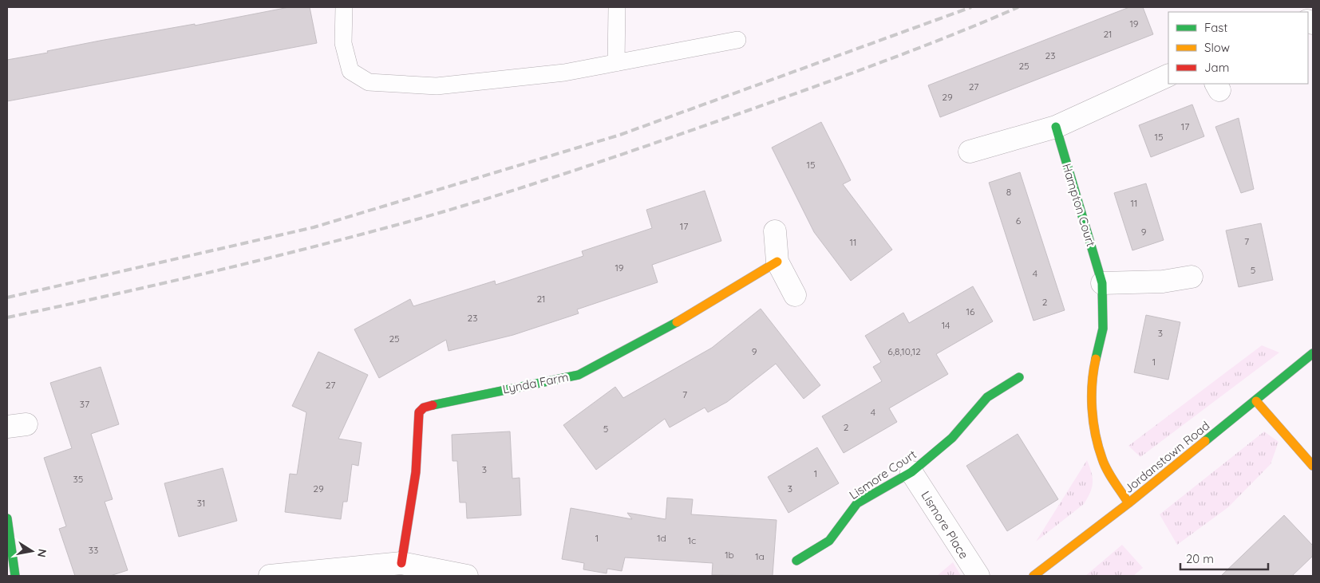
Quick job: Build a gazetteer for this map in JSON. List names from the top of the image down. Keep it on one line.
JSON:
{"streets":{"street":["Hampton Court","Lynda Farm","Jordanstown Road","Lismore Court","Lismore Place"]},"crossings":[["Hampton Court","Jordanstown Road"],["Lismore Court","Lismore Place"]],"house_numbers":["19","21","23","25","27","29","17","15","15","8","11","6","17","9","7","11","19","5","4","21","2","16","23","14","3","25","9","6,8,10,12","1","27","7","37","4","2","5","3","1","35","29","3","31","1","1d","1c","33","1b","1a"],"legend":["Fast","Slow","Jam"],"scale_bar":"20 m","north":"right"}
